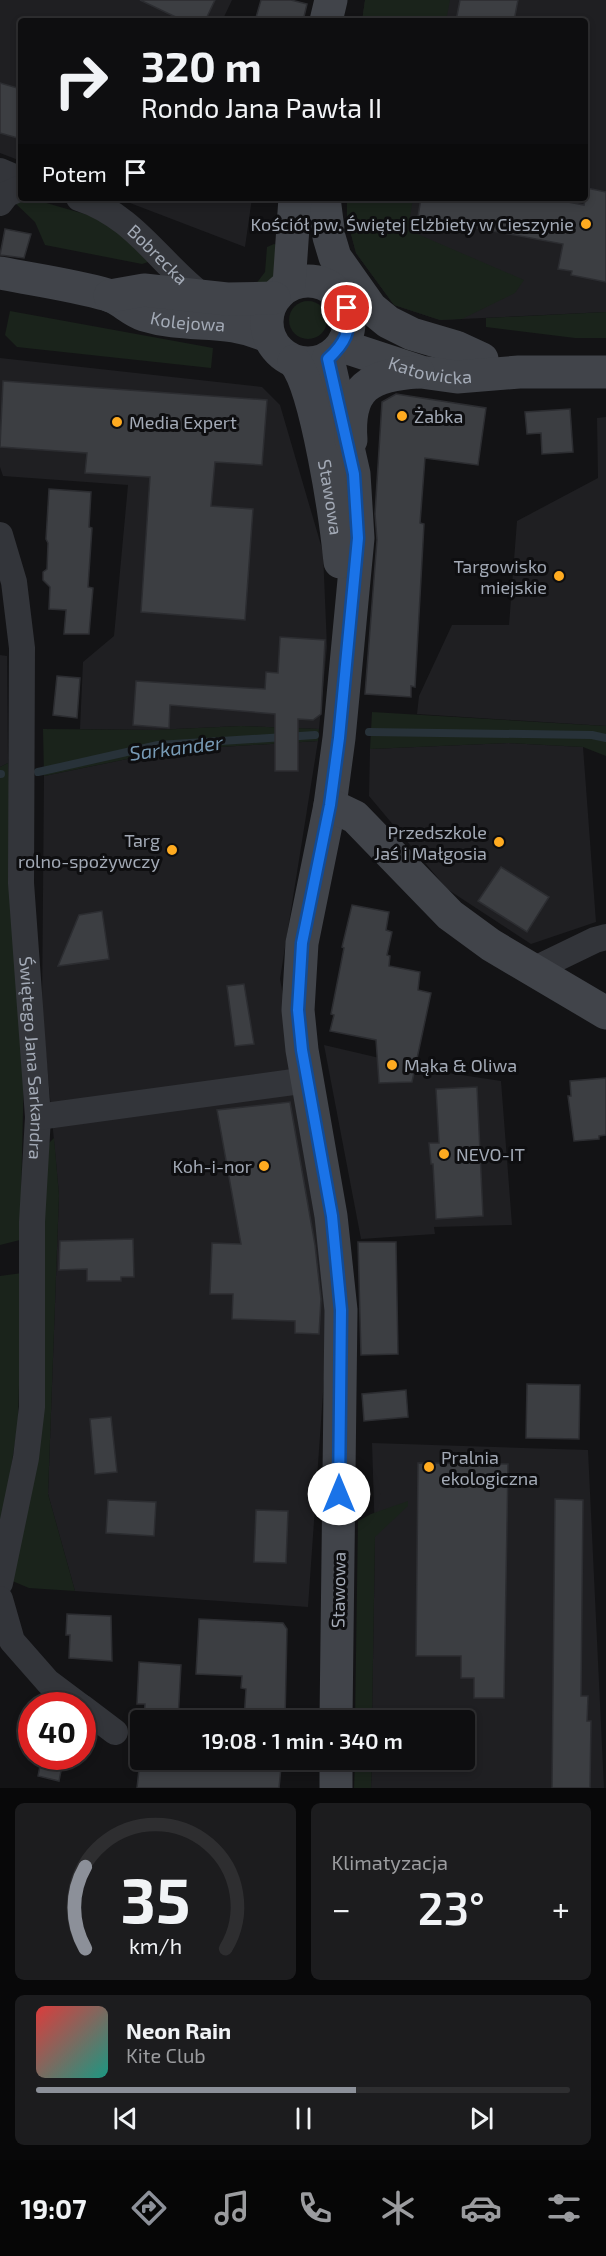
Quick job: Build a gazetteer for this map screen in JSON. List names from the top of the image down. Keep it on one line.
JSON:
{"streets":{"street":["Bobrecka","Kolejowa","Katowicka","Stawowa","Świętego Jana Sarkandra"]},"crossings":[["Bobrecka","Kolejowa"],["Kolejowa","Katowicka"],["Kolejowa","Stawowa"],["Katowicka","Stawowa"]],"water":["Sarkander"],"places":["Kościół pw. Świętej Elżbiety w Cieszynie","Żabka","Media Expert","Targowisko miejskie","Przedszkole Jaś i Małgosia","Targ rolno-spożywczy","Mąka & Oliwa","NEVO-IT","Koh-i-nor","Pralnia ekologiczna"],"page":{"turn":["320 m","Rondo Jana Pawła II"],"then":"Potem","limit":"40","trip":"19:08 · 1 min · 340 m","tile":"Klimatyzacja","heat":["−","23°","+"],"song":["Neon Rain","Kite Club"],"tabs":"19:07","gauge":["35","km/h"]}}
